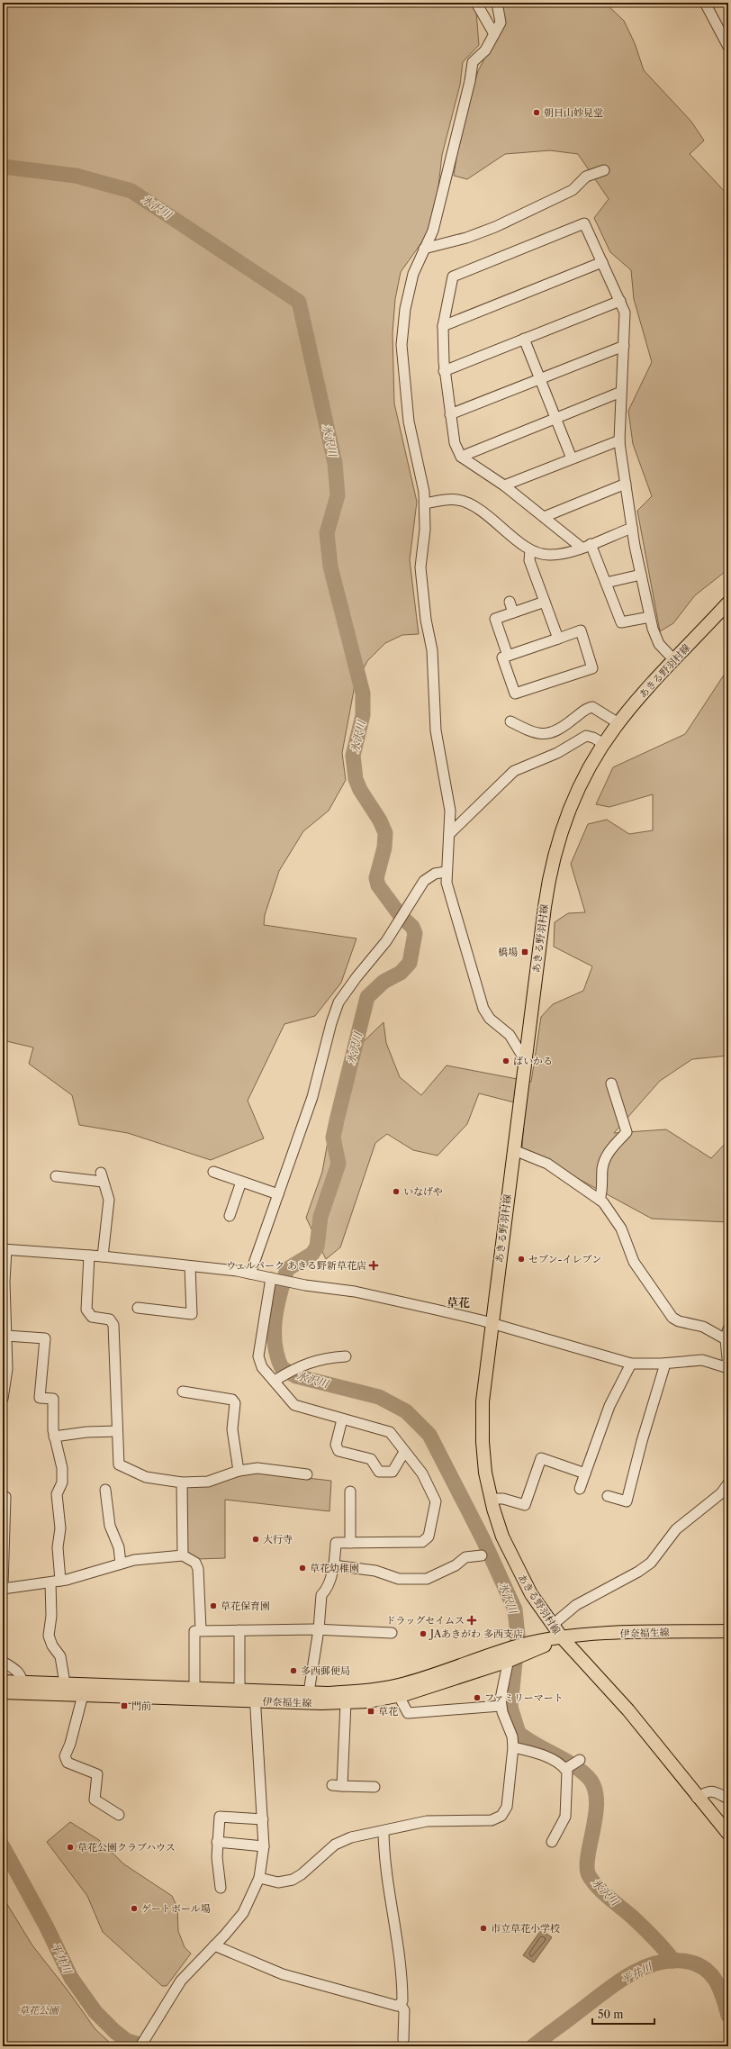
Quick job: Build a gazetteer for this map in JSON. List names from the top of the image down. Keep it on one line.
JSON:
{"streets":{"main road":["あきる野羽村線","伊奈福生線"]},"crossings":[["あきる野羽村線","伊奈福生線"]],"districts":["草花"],"water":["氷沢川","平井川"],"parks":["草花公園"],"places":{"other":["朝日山妙見堂","ばいかる","いなげや","セブン-イレブン","大行寺","草花幼稚園","草花保育園","JAあきがわ 多西支店","多西郵便局","ファミリーマート","草花公園クラブハウス","ゲートボール場","市立草花小学校"],"transit":["橋場","門前","草花"],"health":["ウェルパーク あきる野新草花店","ドラッグセイムス"]},"scale_bar":"50 m"}
